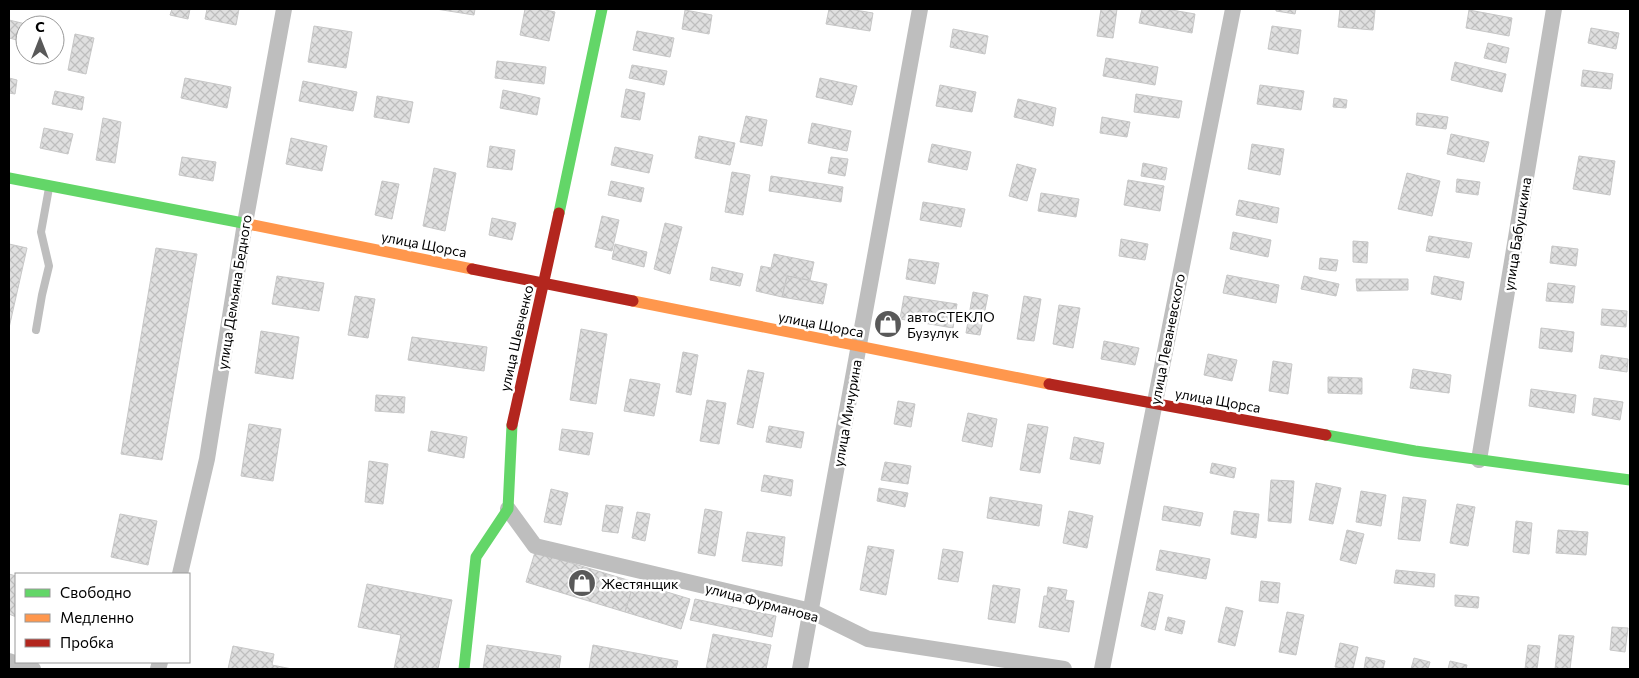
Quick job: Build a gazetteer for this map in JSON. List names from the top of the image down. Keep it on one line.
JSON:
{"streets":{"main road":["улица Щорса","улица Шевченко"],"street":["улица Бабушкина","улица Демьяна Бедного","улица Леваневского","улица Мичурина","улица Фурманова"]},"crossings":[["улица Бабушкина","улица Щорса"],["улица Щорса","улица Демьяна Бедного"],["улица Щорса","улица Шевченко"],["улица Щорса","улица Леваневского"],["улица Щорса","улица Мичурина"],["улица Шевченко","улица Фурманова"],["улица Мичурина","улица Фурманова"]],"places":{"shop":["автоСТЕКЛО Бузулук","Жестянщик"]},"legend":["Свободно","Медленно","Пробка"],"north":"top"}
